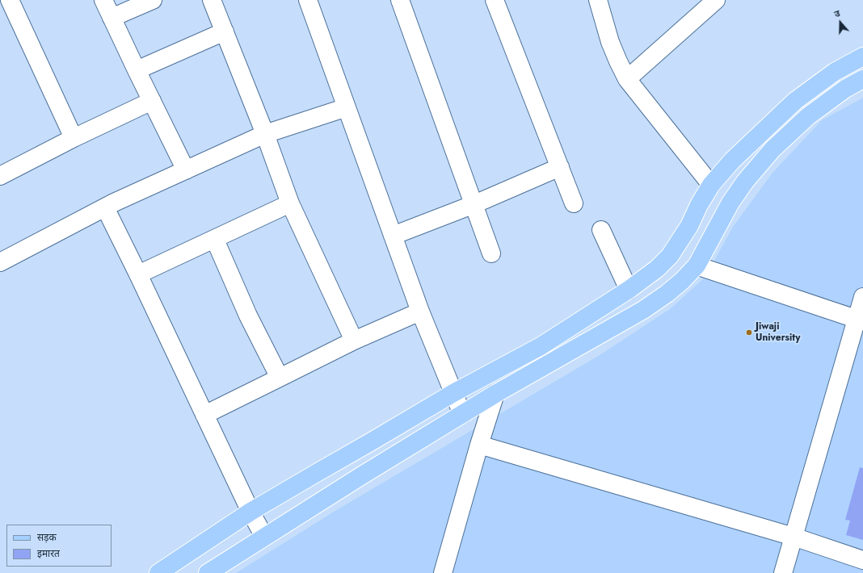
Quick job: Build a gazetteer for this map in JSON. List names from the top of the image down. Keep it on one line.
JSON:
{"places":["Jiwaji University"],"legend":["सड़क","इमारत"],"north":"top"}
